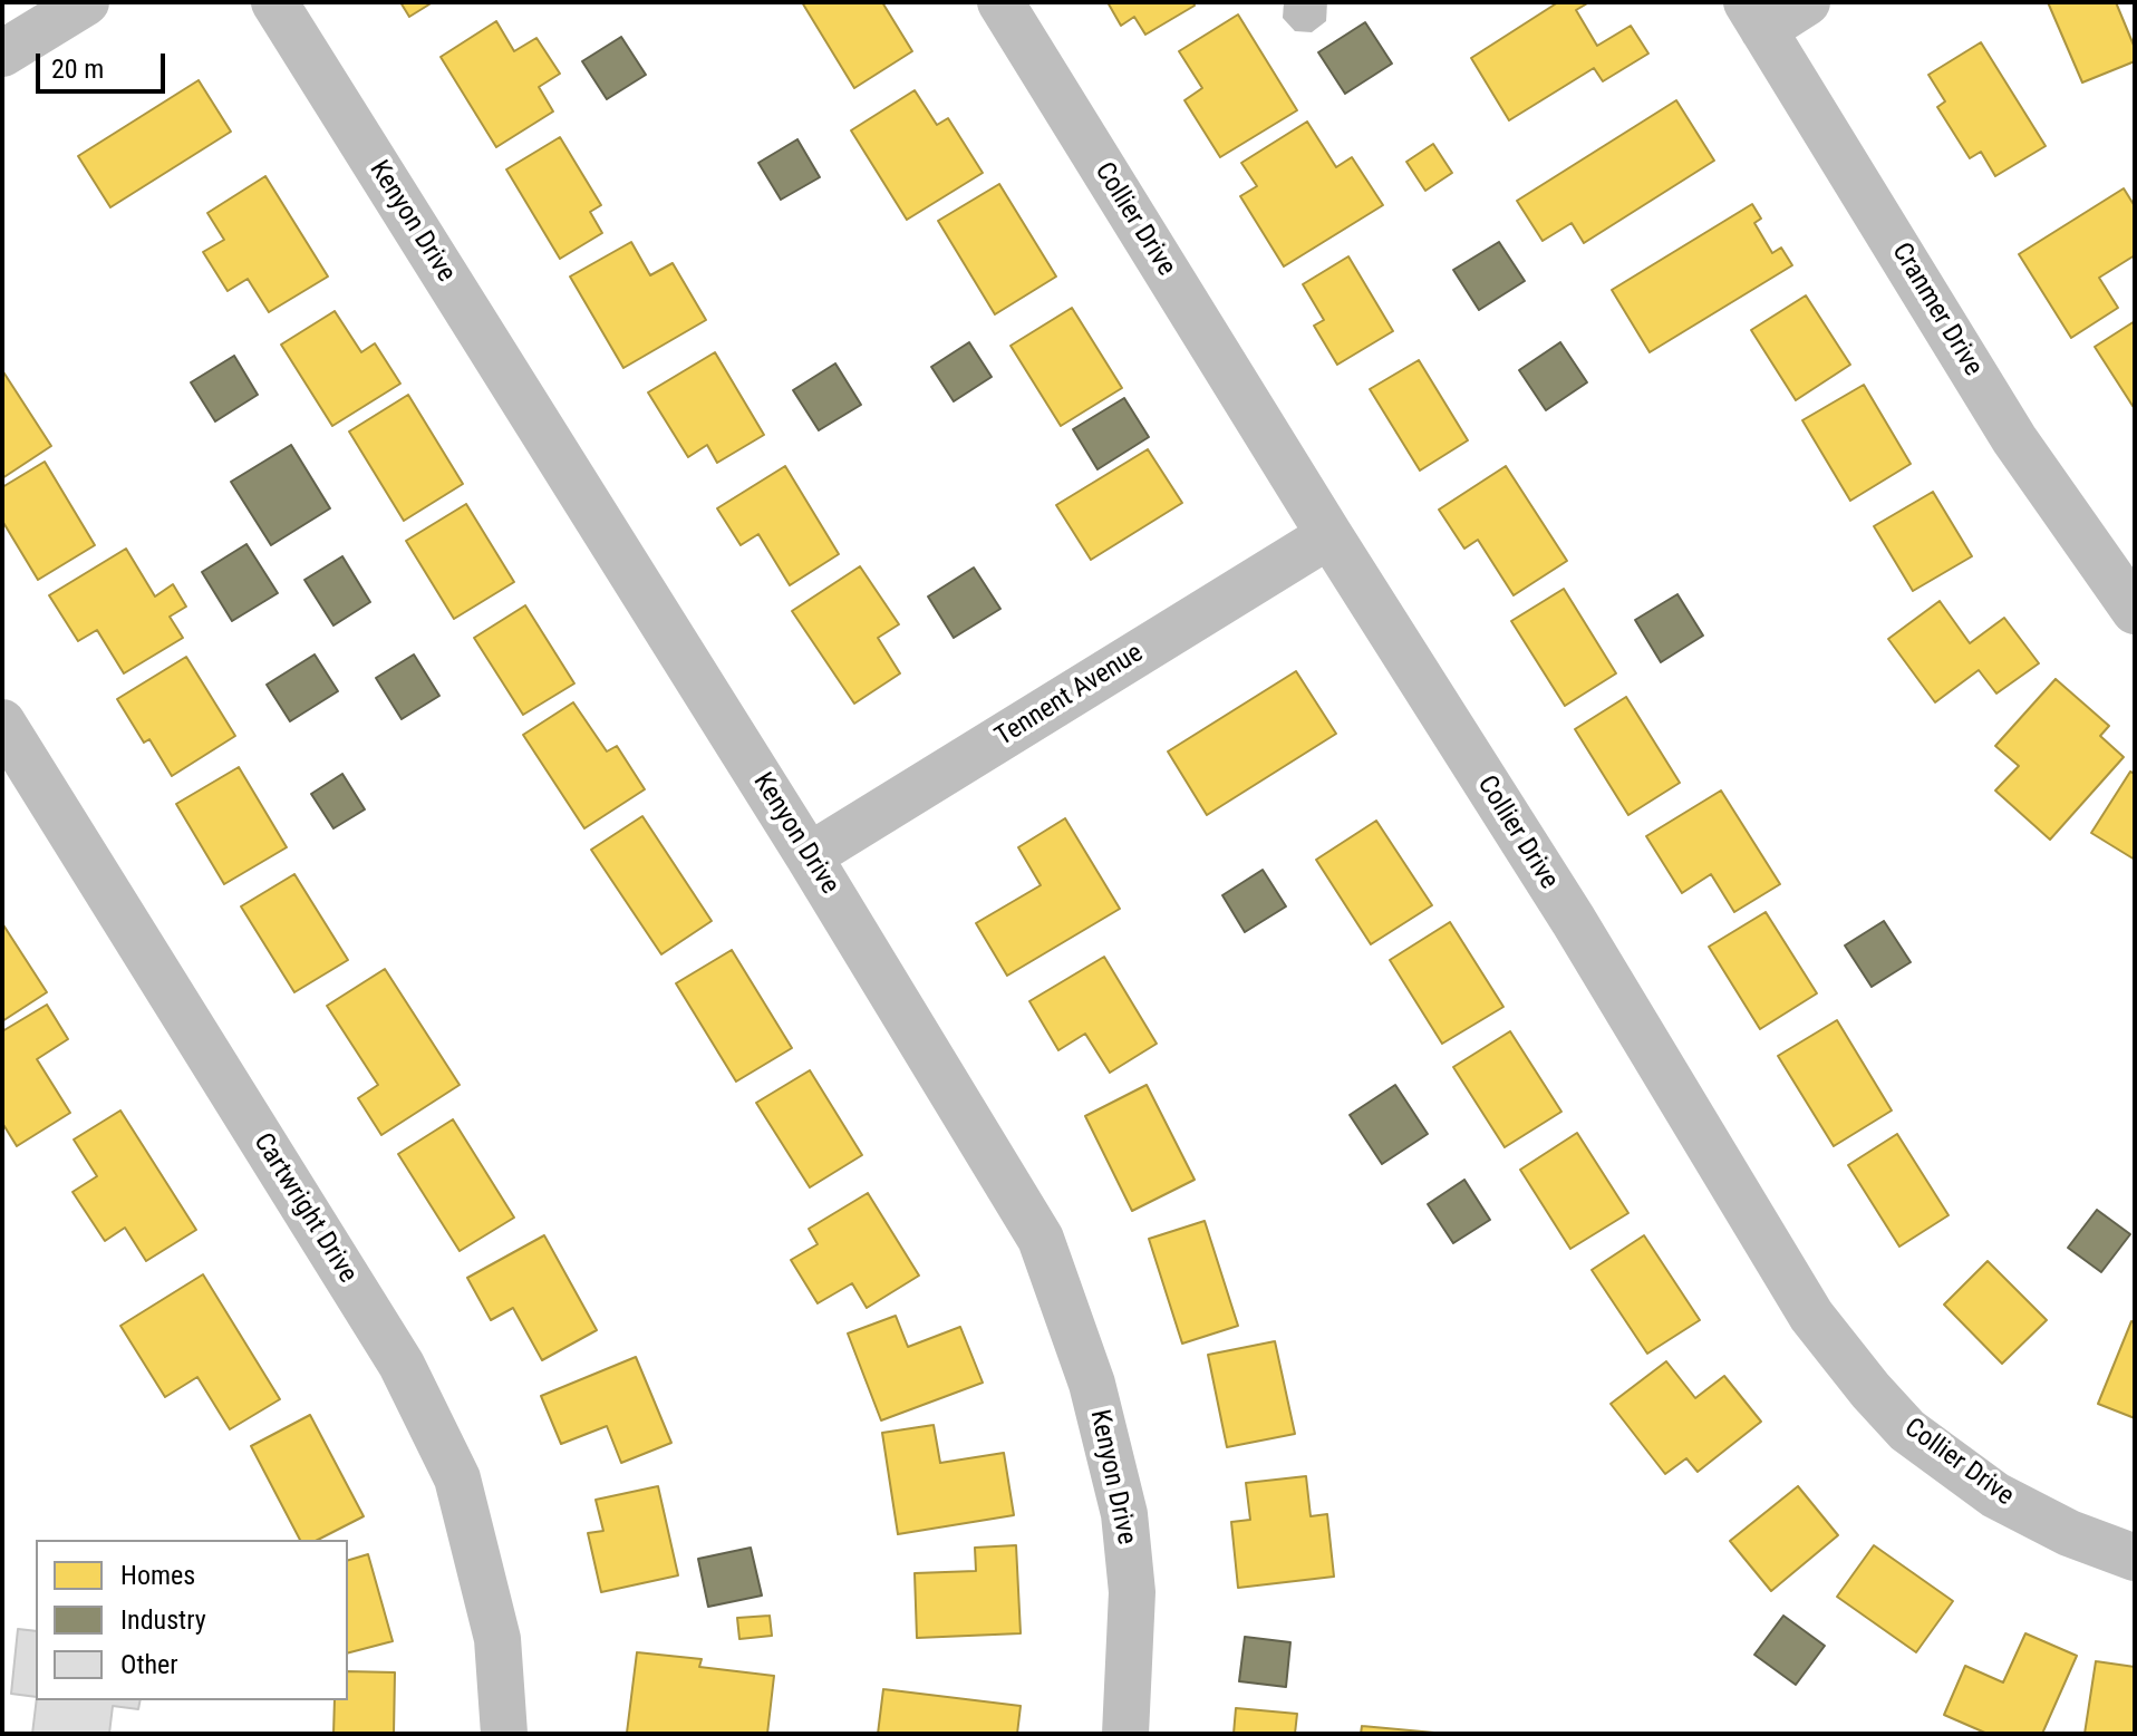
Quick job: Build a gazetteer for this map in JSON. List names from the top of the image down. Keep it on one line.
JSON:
{"streets":{"street":["Collier Drive","Kenyon Drive","Cranmer Drive","Tennent Avenue","Cartwright Drive"]},"crossings":[["Collier Drive","Tennent Avenue"],["Kenyon Drive","Tennent Avenue"]],"legend":["Homes","Industry","Other"],"scale_bar":"20 m"}
